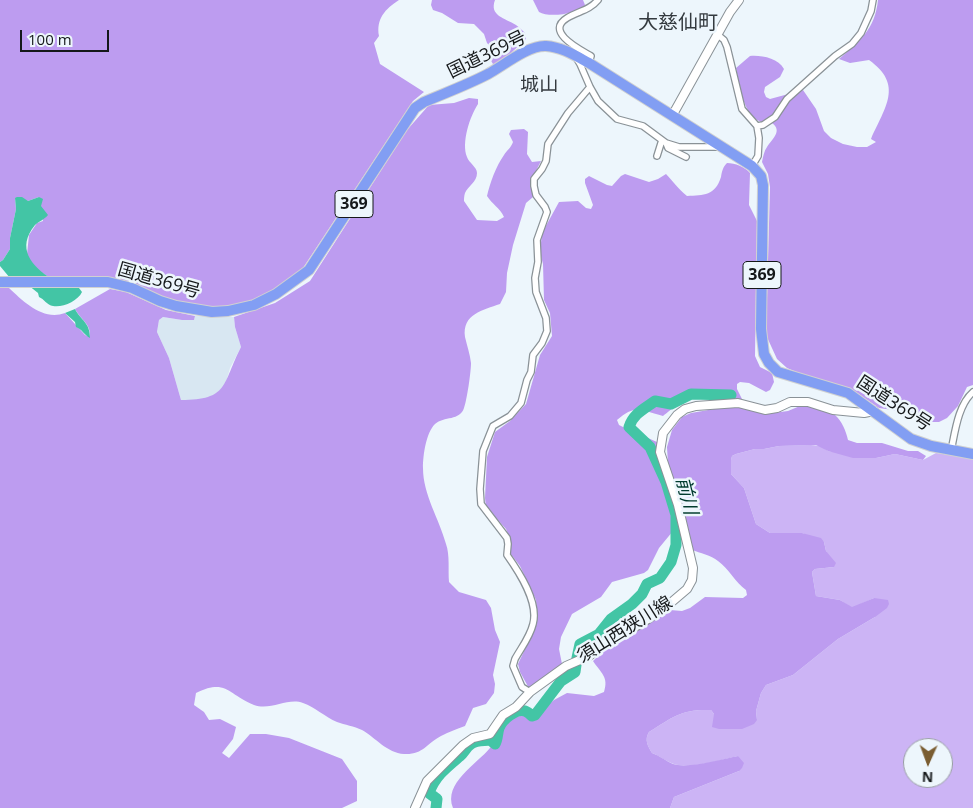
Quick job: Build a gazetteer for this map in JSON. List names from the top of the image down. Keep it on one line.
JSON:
{"streets":{"highway":["国道369号","369"],"main road":["須山西狭川線"]},"crossings":[["国道369号","須山西狭川線"]],"districts":["大慈仙町","城山"],"water":["前川"],"scale_bar":"100 m","north":"bottom"}
